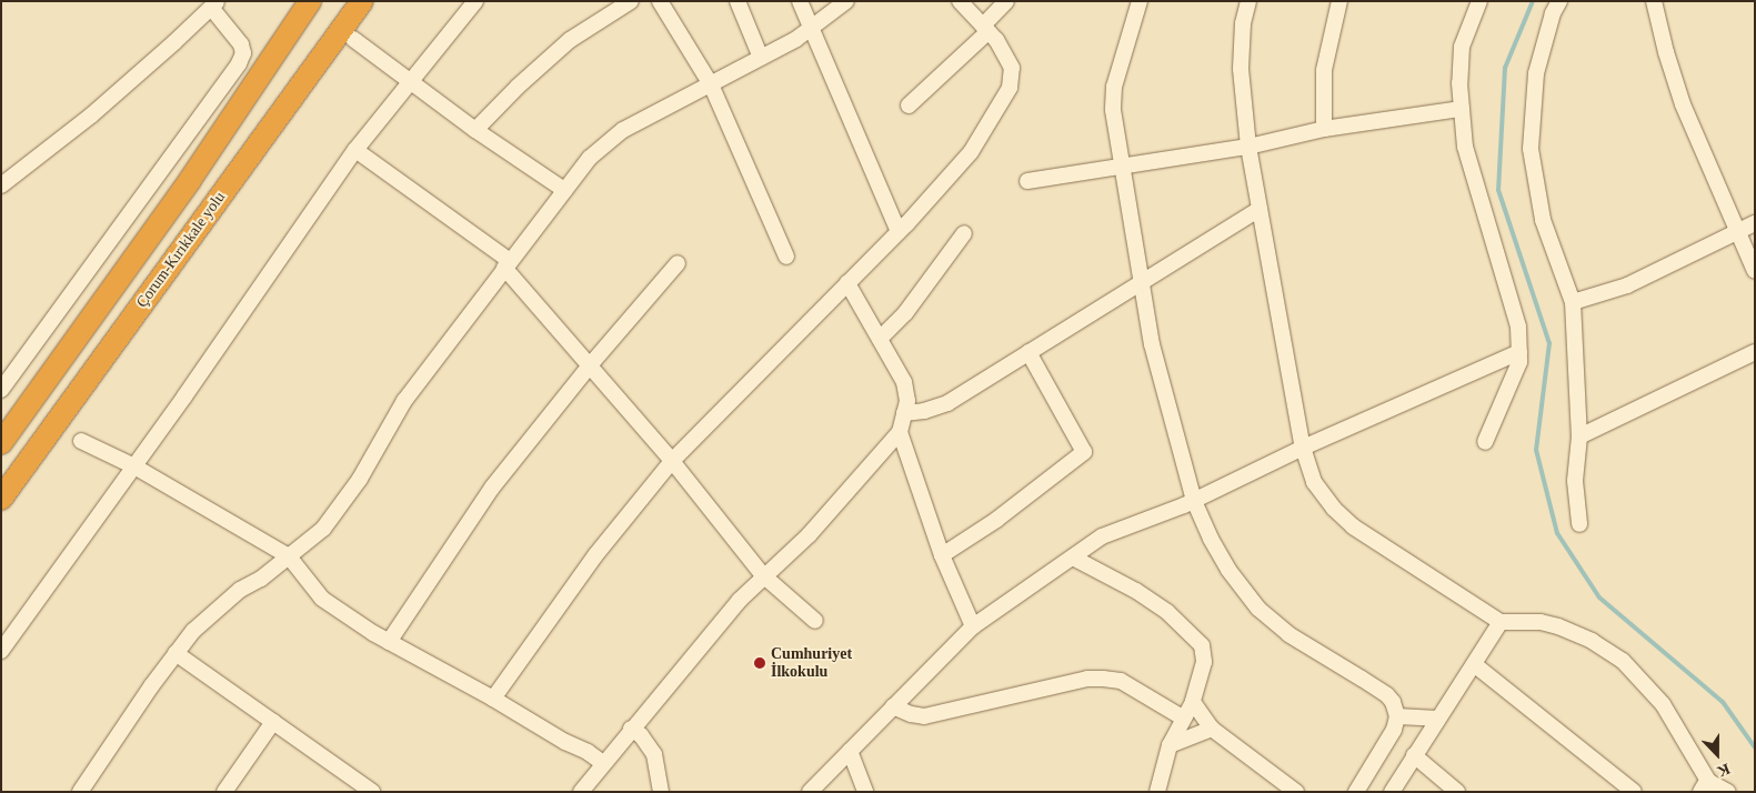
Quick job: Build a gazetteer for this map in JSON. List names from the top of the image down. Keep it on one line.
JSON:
{"streets":{"highway":["Çorum-Kırıkkale yolu"]},"places":["Cumhuriyet İlkokulu"],"north":"bottom"}
